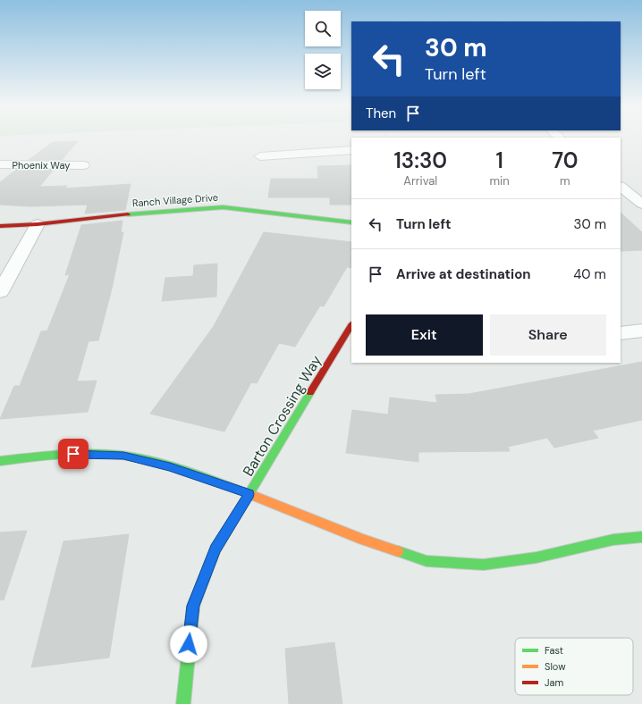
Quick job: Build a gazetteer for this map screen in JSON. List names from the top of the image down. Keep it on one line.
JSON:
{"streets":{"street":["Phoenix Way","Ranch Village Drive","Barton Crossing Way"]},"legend":["Fast","Slow","Jam"],"page":{"turn":["30 m","Turn left"],"then":"Then","eta":["13:30","Arrival","1","min","70","m"],"list":[{"name":"Turn left","value":"30 m"},{"name":"Arrive at destination","value":"40 m"}],"buttons":["Exit","Share"]}}
